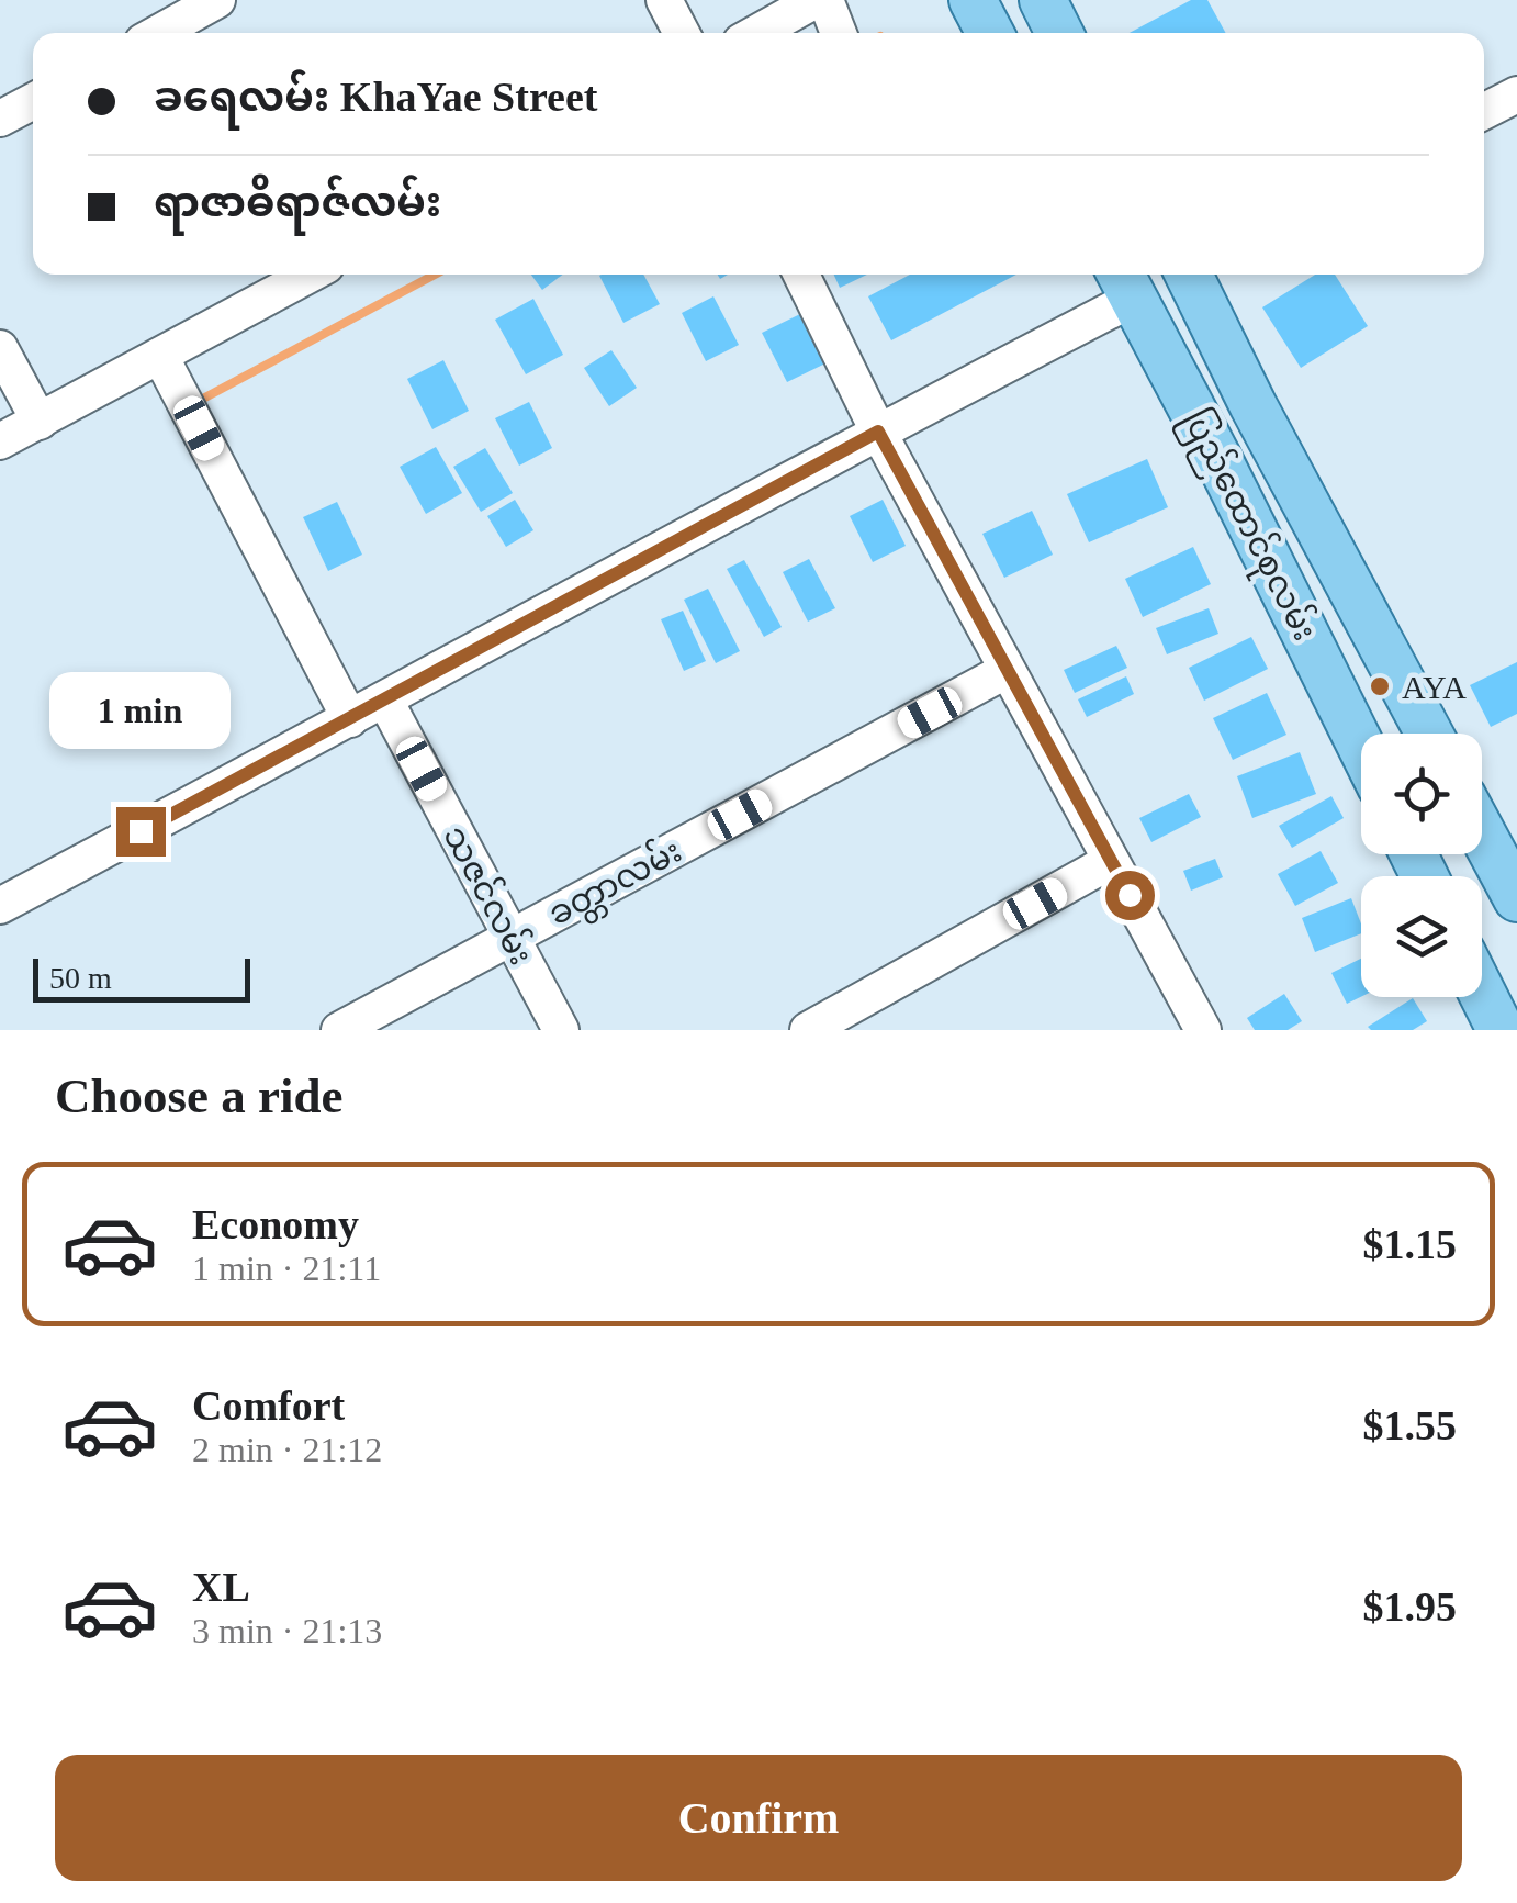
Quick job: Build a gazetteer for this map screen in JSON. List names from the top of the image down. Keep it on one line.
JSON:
{"streets":{"main road":["ပြည်ထောင်စုလမ်း"],"street":["ခတ္တာလမ်း","သဇင်လမ်း"]},"crossings":[["ခတ္တာလမ်း","သဇင်လမ်း"]],"places":["AYA"],"scale_bar":"50 m","page":{"banner":["ခရေလမ်း KhaYae Street","ရာဇာဓိရာဇ်လမ်း"],"bubble":"1 min","scale":"50 m","heading":"Choose a ride","list":[{"name":"Economy","note":"1 min · 21:11","value":"$1.15"},{"name":"Comfort","note":"2 min · 21:12","value":"$1.55"},{"name":"XL","note":"3 min · 21:13","value":"$1.95"}],"buttons":"Confirm"}}
